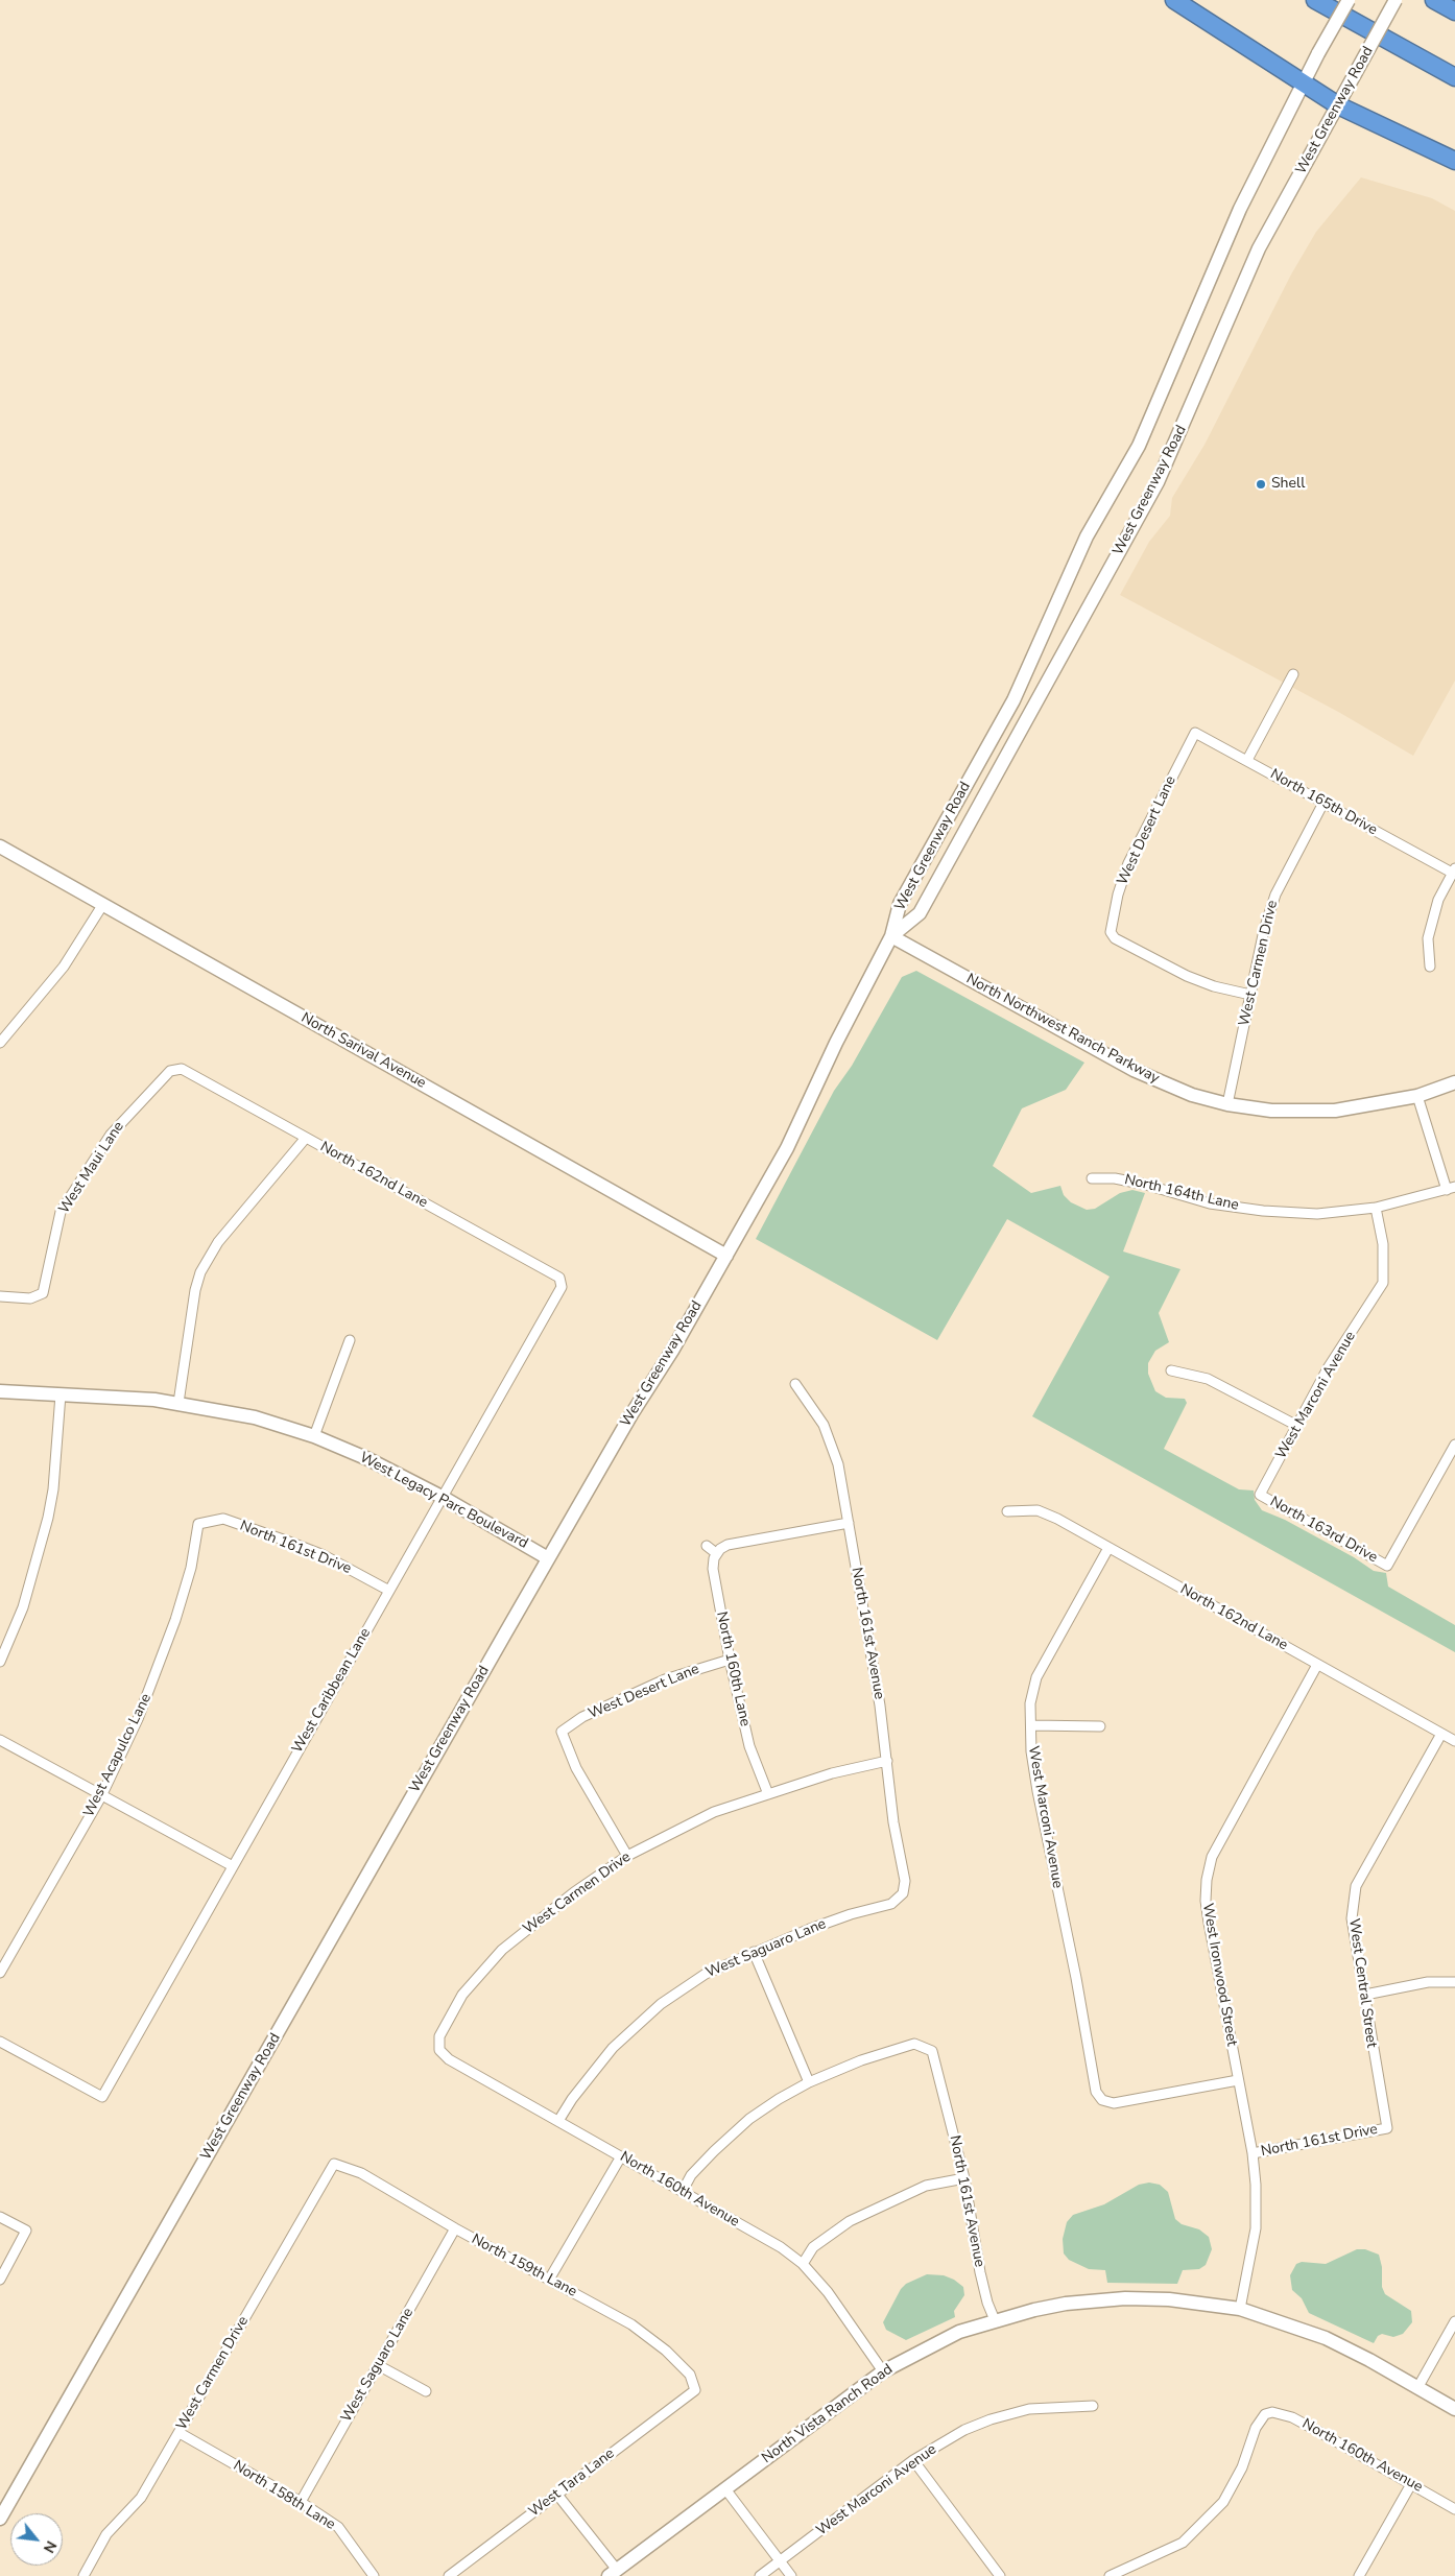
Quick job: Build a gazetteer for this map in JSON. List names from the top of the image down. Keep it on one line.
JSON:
{"streets":{"main road":["West Greenway Road","North Northwest Ranch Parkway","North Sarival Avenue","West Legacy Parc Boulevard","North Vista Ranch Road"],"street":["North 165th Drive","West Desert Lane","West Carmen Drive","West Maui Lane","North 162nd Lane","North 164th Lane","West Marconi Avenue","North 163rd Drive","North 161st Drive","North 161st Avenue","North 160th Lane","West Caribbean Lane","West Acapulco Lane","West Saguaro Lane","West Ironwood Street","West Central Street","North 160th Avenue","North 159th Lane","West Tara Lane","North 158th Lane"]},"crossings":[["West Greenway Road","North Northwest Ranch Parkway"],["West Greenway Road","North Sarival Avenue"],["West Greenway Road","West Legacy Parc Boulevard"],["North 165th Drive","West Desert Lane"],["North 165th Drive","West Carmen Drive"],["West Desert Lane","West Carmen Drive"],["West Desert Lane","North 160th Lane"],["West Carmen Drive","North Northwest Ranch Parkway"],["West Carmen Drive","North 161st Avenue"],["West Carmen Drive","North 160th Lane"],["West Carmen Drive","North 160th Avenue"],["West Carmen Drive","North 159th Lane"],["West Carmen Drive","North 158th Lane"],["West Maui Lane","North 162nd Lane"],["North 162nd Lane","West Marconi Avenue"],["North 162nd Lane","West Caribbean Lane"],["North 162nd Lane","West Ironwood Street"],["North 162nd Lane","West Central Street"],["North 164th Lane","West Marconi Avenue"],["West Marconi Avenue","North 163rd Drive"],["West Marconi Avenue","West Ironwood Street"],["West Legacy Parc Boulevard","West Caribbean Lane"],["North 161st Drive","West Caribbean Lane"],["North 161st Drive","West Acapulco Lane"],["North 161st Drive","West Ironwood Street"],["North 161st Drive","West Central Street"],["North 161st Avenue","West Saguaro Lane"],["North 161st Avenue","North Vista Ranch Road"],["West Saguaro Lane","North 160th Avenue"],["West Saguaro Lane","North 159th Lane"],["West Saguaro Lane","North 158th Lane"],["West Ironwood Street","North Vista Ranch Road"],["North 160th Avenue","North Vista Ranch Road"],["North 159th Lane","West Tara Lane"]],"places":["Shell"],"north":"bottom right"}
